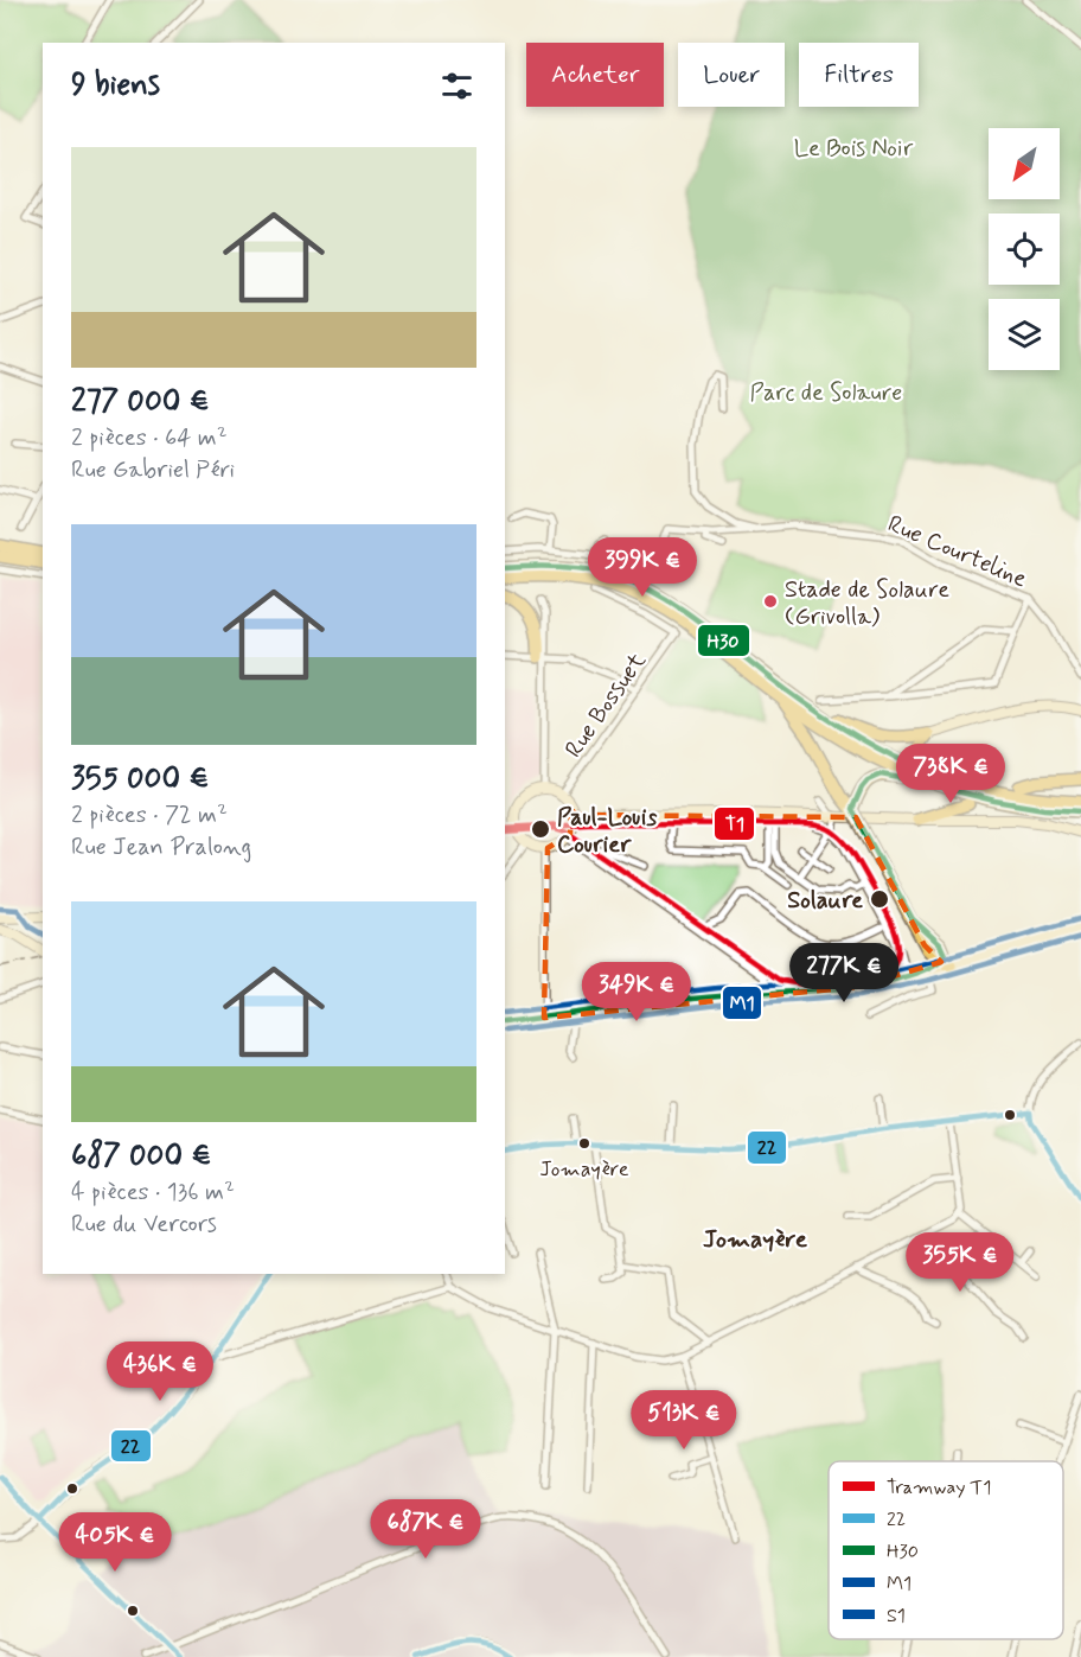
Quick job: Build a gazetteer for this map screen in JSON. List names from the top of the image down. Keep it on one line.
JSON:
{"streets":{"street":["Rue Courteline","Rue Bossuet"]},"districts":["Jomayère"],"parks":["Le Bois Noir","Parc de Solaure"],"places":["Stade de Solaure (Grivolla)","Paul-Louis Courier","Solaure","Jomayère"],"lines":["transit line H30","tram line T1","transit line S1","transit line M1","transit line 22"],"legend":["Tramway T1","22","H30","M1","S1"],"north":"bottom left","page":{"chip":["Acheter","Louer","Filtres"],"heading":"9 biens","list":[{"name":"277 000 €","note":"2 pièces · 64 m² · Rue Gabriel Péri"},{"name":"355 000 €","note":"2 pièces · 72 m² · Rue Jean Pralong"},{"name":"687 000 €","note":"4 pièces · 136 m² · Rue du Vercors"}],"price":["399K €","738K €","277K €","349K €","355K €","436K €","513K €","687K €","405K €"]}}
